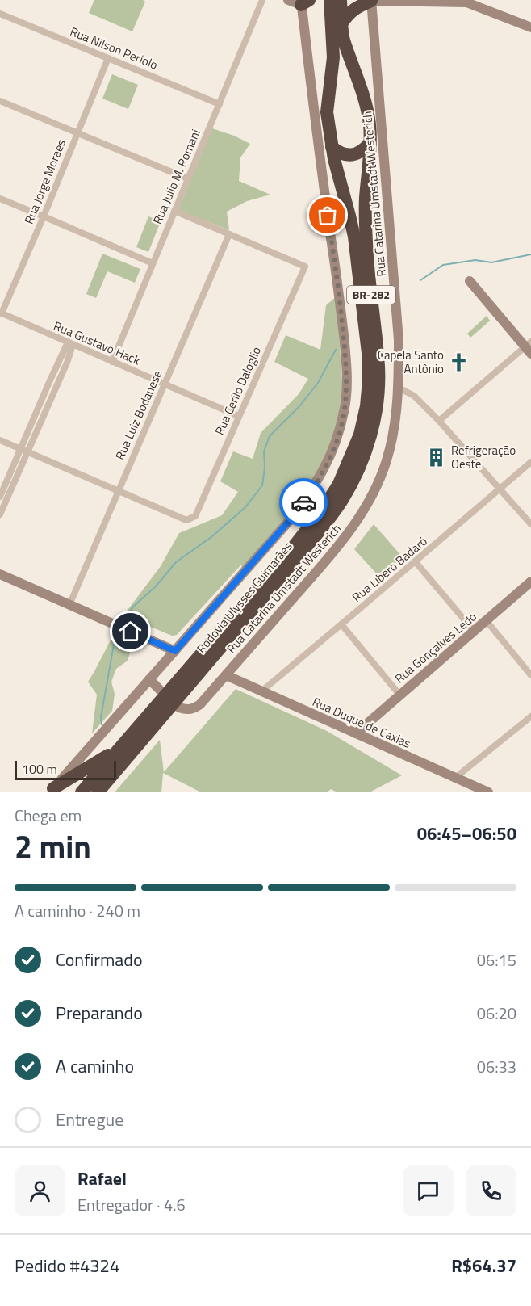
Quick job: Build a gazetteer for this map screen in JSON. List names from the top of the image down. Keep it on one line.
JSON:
{"streets":{"highway":["BR-282","Rodovia Ulysses Guimarães"],"street":["Rua Nilson Periolo","Rua Julio M. Romani","Rua Jorge Moraes","Rua Catarina Umstadt Westerich","Rua Gustavo Hack","Rua Cerilo Daloglio","Rua Luiz Bodanese","Rua Libero Badaró","Rua Gonçalves Ledo","Rua Duque de Caxias"]},"crossings":[["Rua Nilson Periolo","Rua Julio M. Romani"],["Rua Nilson Periolo","Rua Jorge Moraes"],["Rua Julio M. Romani","Rua Gustavo Hack"],["Rua Jorge Moraes","Rua Gustavo Hack"],["Rua Catarina Umstadt Westerich","Rua Duque de Caxias"],["Rua Gustavo Hack","Rua Cerilo Daloglio"],["Rua Gustavo Hack","Rua Luiz Bodanese"],["Rua Cerilo Daloglio","Rua Luiz Bodanese"],["Rua Libero Badaró","Rua Duque de Caxias"],["Rua Gonçalves Ledo","Rua Duque de Caxias"]],"places":{"church":["Capela Santo Antônio"],"building":["Refrigeração Oeste"]},"scale_bar":"100 m","page":{"scale":"100 m","heading":["2 min","Chega em","06:45–06:50"],"panel":["Rafael","Entregador · 4.6","Pedido #4324","R$64.37"],"bar":"A caminho · 240 m","list":[["Confirmado","06:15"],["Preparando","06:20"],["A caminho","06:33"],"Entregue"]}}
